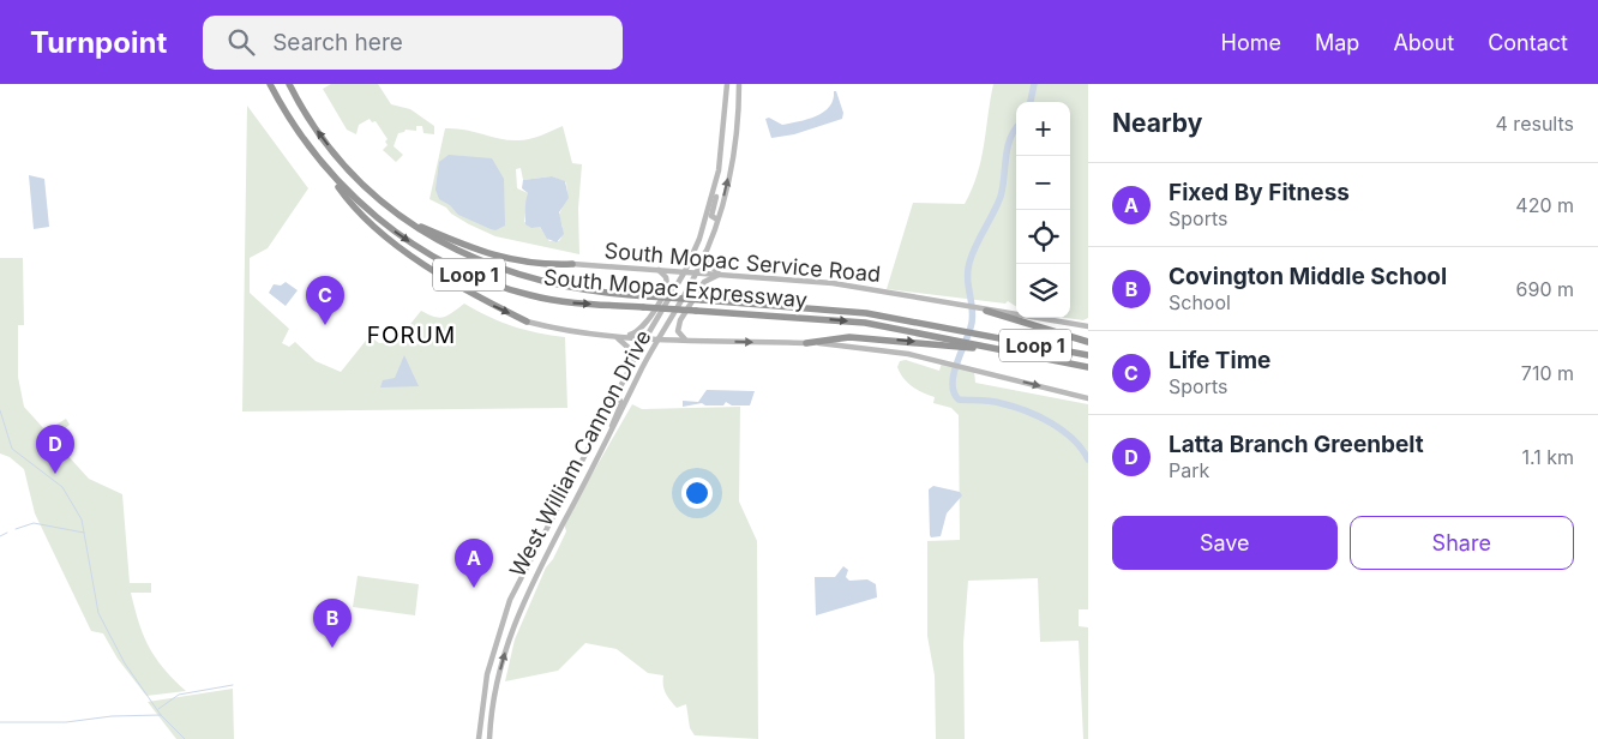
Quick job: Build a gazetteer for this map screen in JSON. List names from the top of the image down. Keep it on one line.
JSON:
{"streets":{"highway":["Loop 1","South Mopac Expressway"],"main road":["South Mopac Service Road","West William Cannon Drive"]},"crossings":[["South Mopac Service Road","West William Cannon Drive"],["Loop 1","South Mopac Expressway"]],"districts":["FORUM"],"page":{"header":"Turnpoint","search":"Search here","nav":["Home","Map","About","Contact"],"heading":["Nearby","4 results"],"map_buttons":["+","−"],"list":[{"mark":"A","name":"Fixed By Fitness","note":"Sports","value":"420 m"},{"mark":"B","name":"Covington Middle School","note":"School","value":"690 m"},{"mark":"C","name":"Life Time","note":"Sports","value":"710 m"},{"mark":"D","name":"Latta Branch Greenbelt","note":"Park","value":"1.1 km"}],"pins":["C","D","A","B"],"buttons":["Save","Share"]}}
